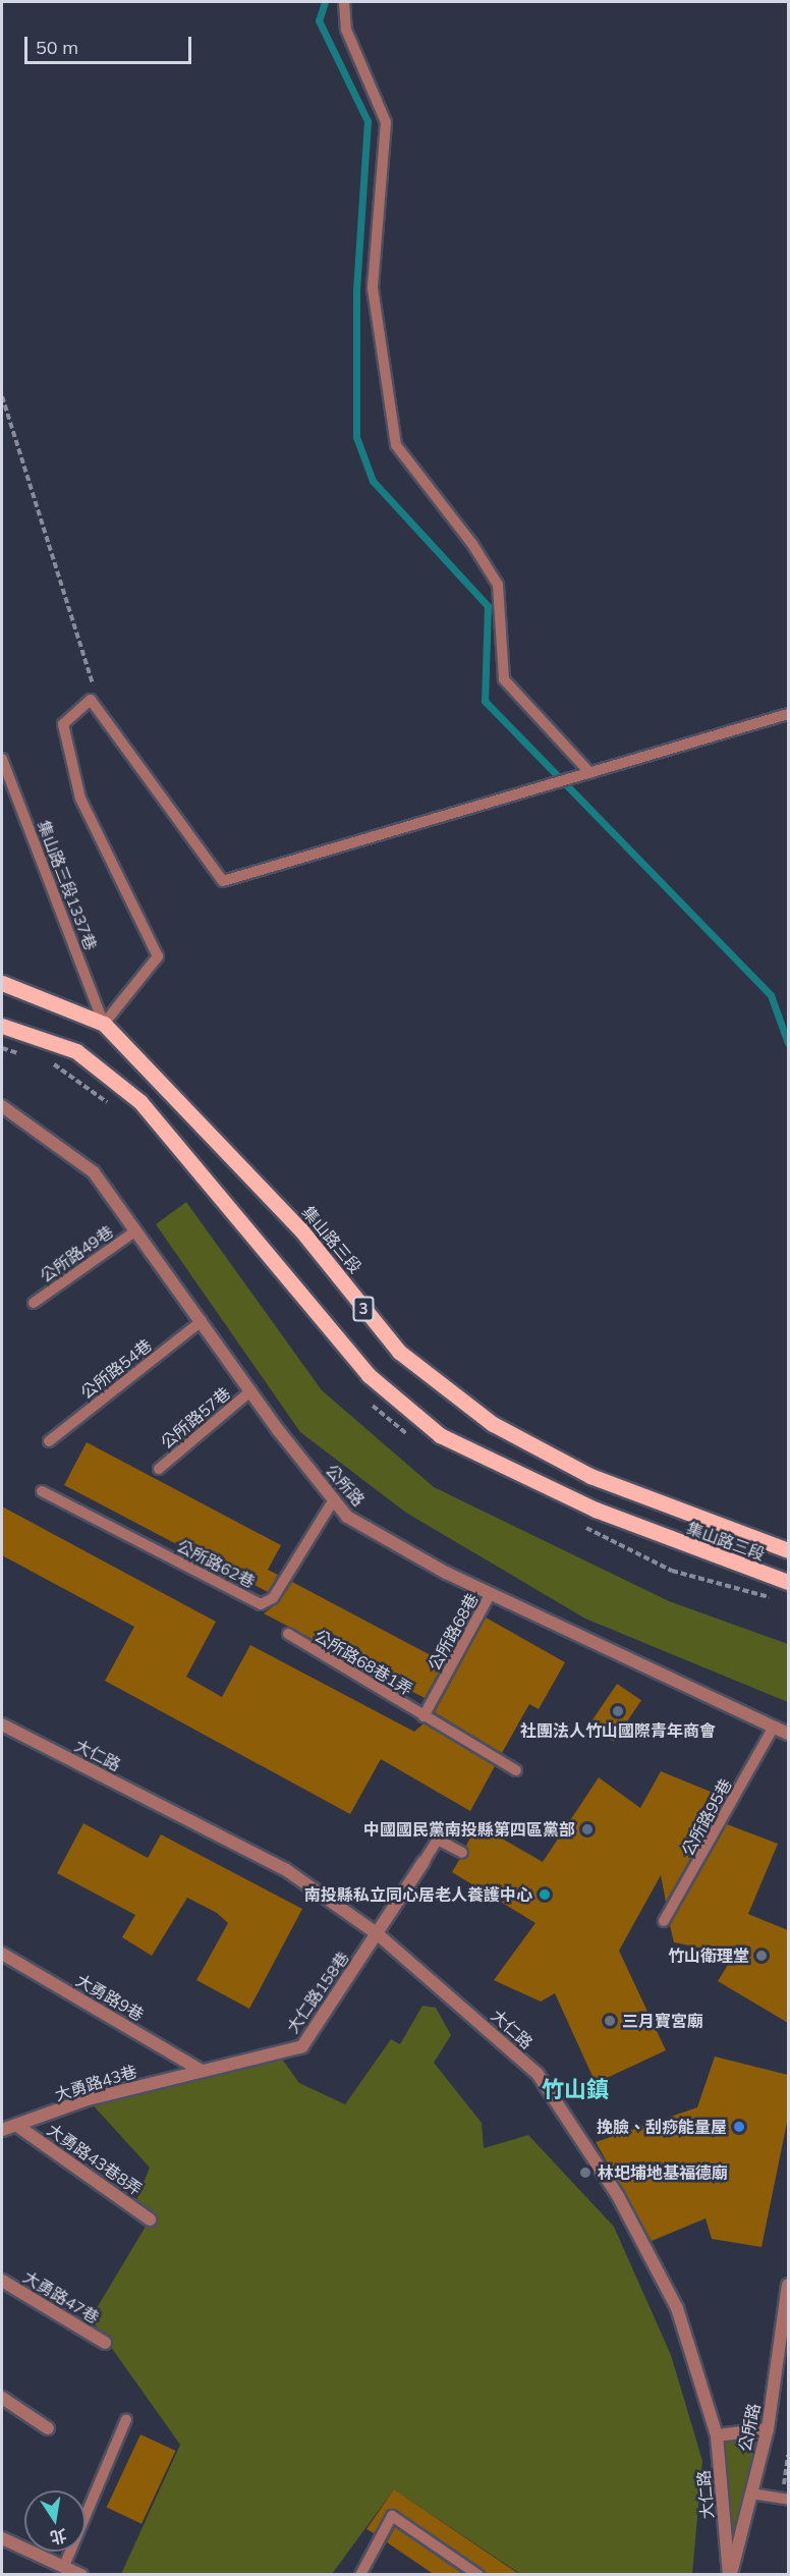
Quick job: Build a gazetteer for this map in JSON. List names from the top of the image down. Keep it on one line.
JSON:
{"streets":{"main road":["集山路三段","3"],"street":["公所路","大仁路","大仁路158巷","大勇路9巷","大勇路43巷","大勇路43巷8弄","大勇路47巷"],"lane":["集山路三段1337巷","公所路49巷","公所路54巷","公所路57巷","公所路62巷","公所路68巷","公所路68巷1弄","公所路95巷"]},"crossings":[["集山路三段1337巷","集山路三段"],["公所路49巷","公所路"],["公所路54巷","公所路"],["公所路57巷","公所路"],["公所路","公所路62巷"],["公所路","公所路68巷"],["公所路","大仁路"],["公所路","公所路95巷"],["公所路68巷","公所路68巷1弄"],["大仁路","大仁路158巷"],["大仁路158巷","大勇路9巷"],["大仁路158巷","大勇路43巷"],["大勇路9巷","大勇路43巷"],["大勇路43巷","大勇路43巷8弄"]],"districts":["竹山鎮"],"places":["社團法人竹山國際青年商會","中國國民黨南投縣第四區黨部","南投縣私立同心居老人養護中心","竹山衛理堂","三月寶宮廟","挽臉、刮痧能量屋","林圯埔地基福德廟"],"scale_bar":"50 m","north":"bottom"}
